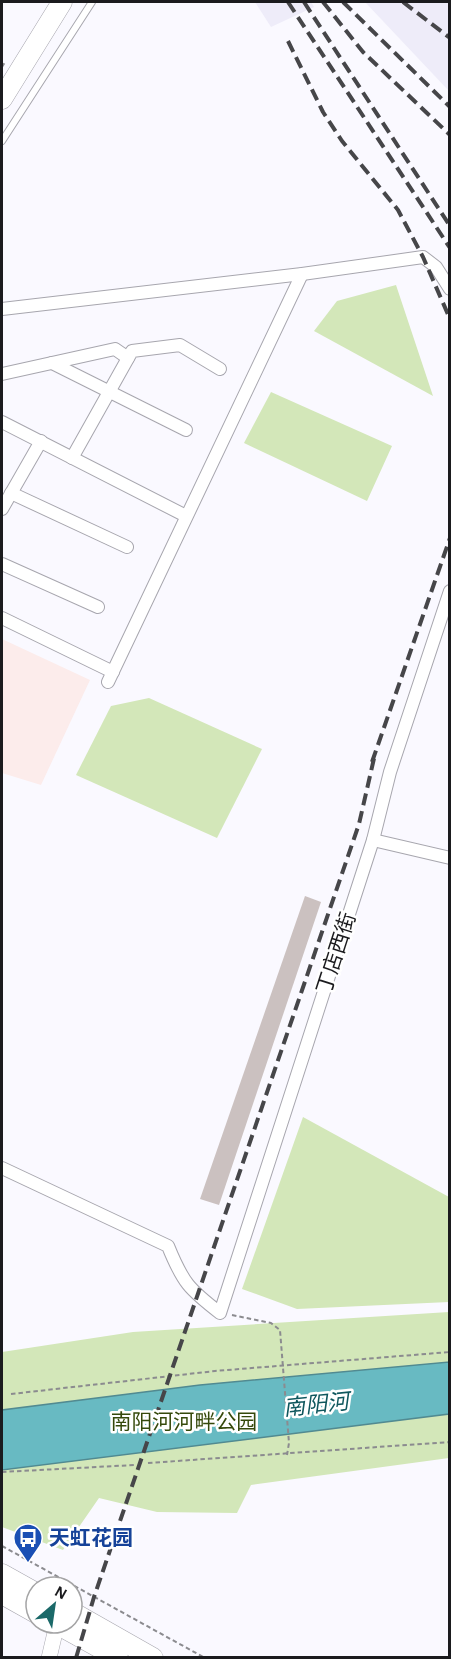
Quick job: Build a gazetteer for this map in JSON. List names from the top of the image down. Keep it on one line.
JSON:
{"streets":{"street":["丁店西街"]},"water":["南阳河"],"parks":["南阳河河畔公园"],"places":{"bus stop":["天虹花园"]},"north":"top right"}
